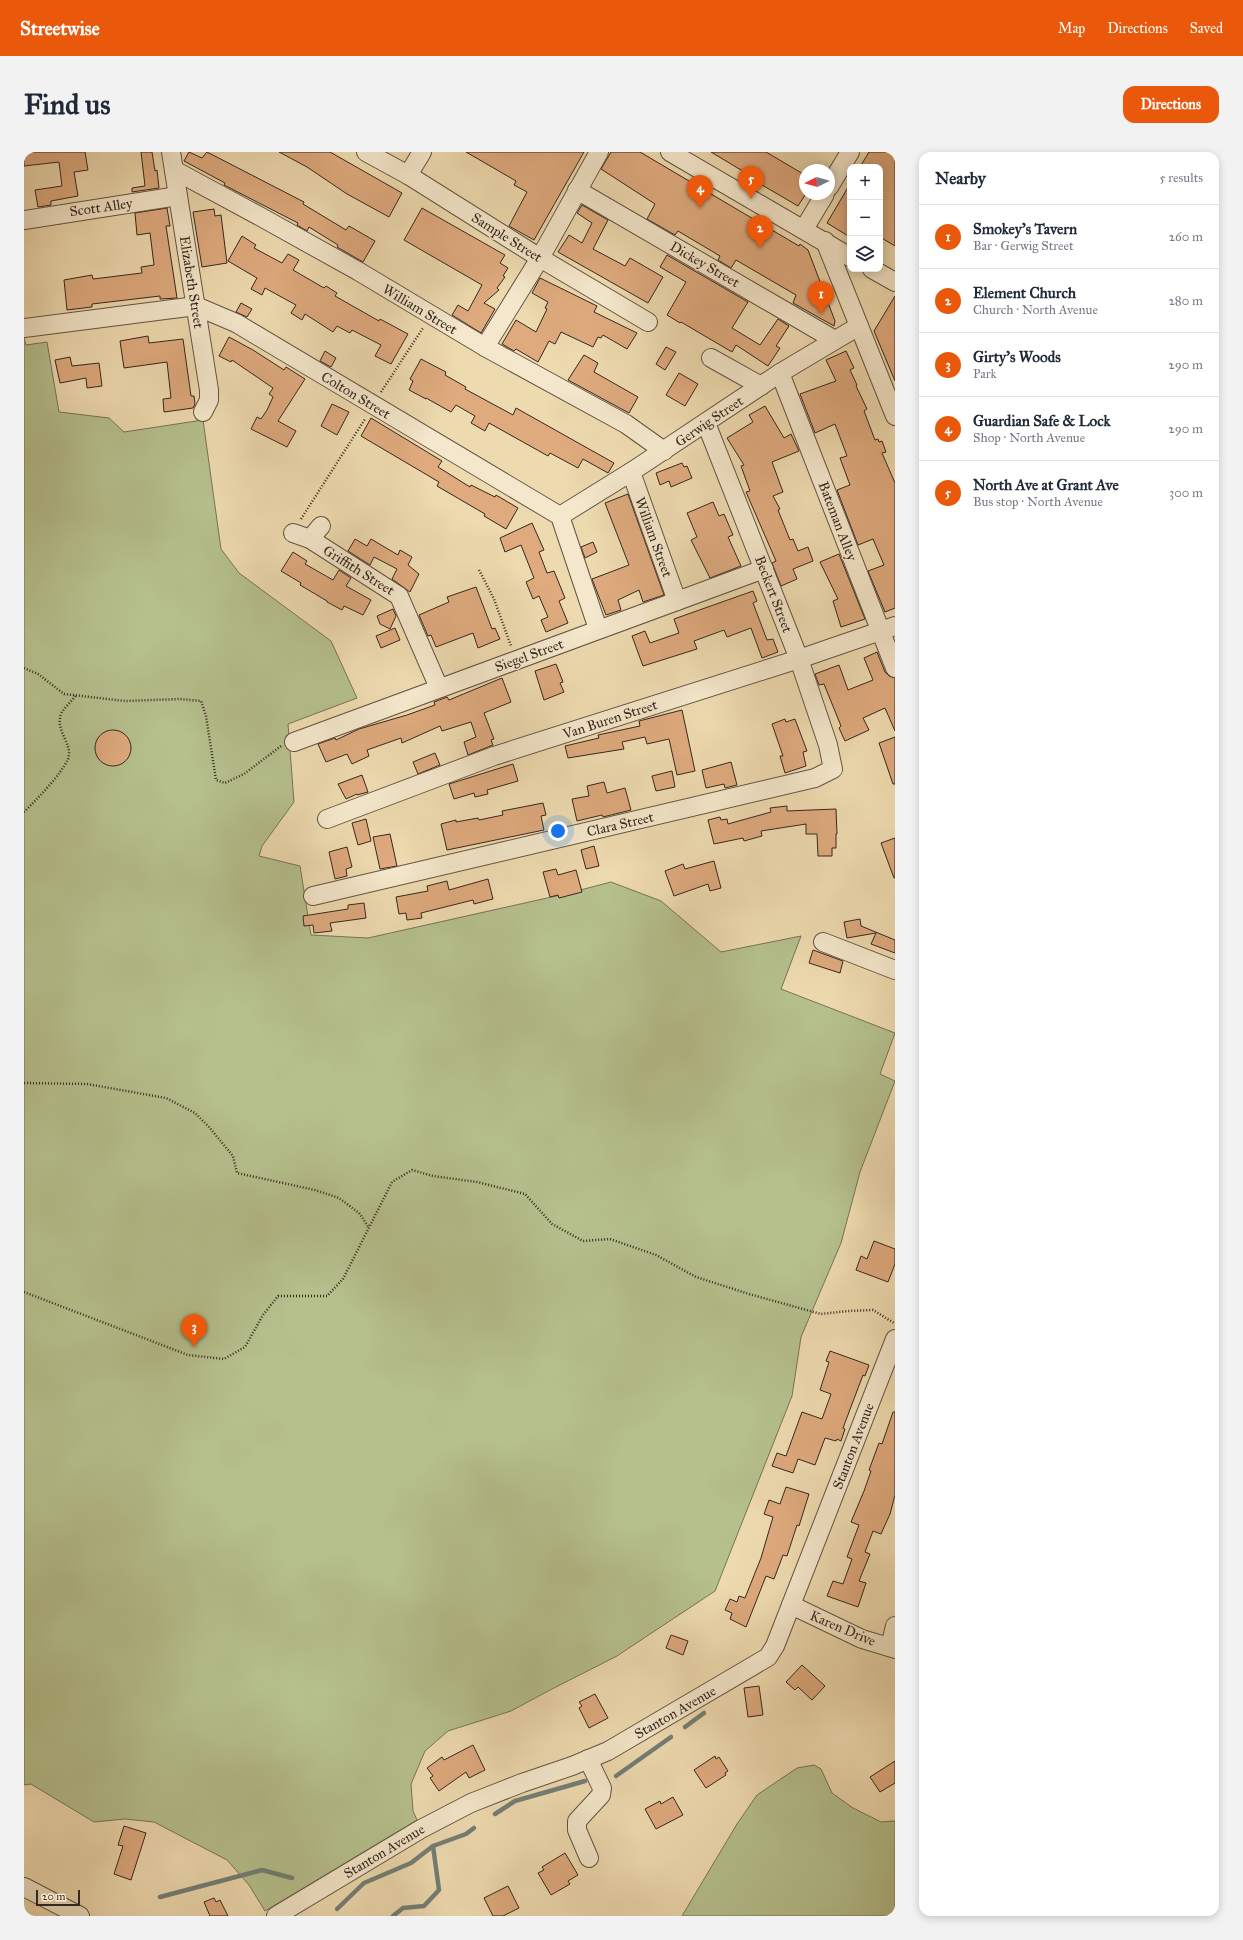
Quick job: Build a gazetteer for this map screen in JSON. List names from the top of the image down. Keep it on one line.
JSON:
{"streets":{"street":["Scott Alley","Sample Street","Dickey Street","Elizabeth Street","William Street","Colton Street","Gerwig Street","Bateman Alley","Griffith Street","Beckert Street","Siegel Street","Van Buren Street","Clara Street","Stanton Avenue","Karen Drive"]},"crossings":[["Scott Alley","Elizabeth Street"],["Dickey Street","Gerwig Street"],["Elizabeth Street","William Street"],["Elizabeth Street","Colton Street"],["William Street","Gerwig Street"],["William Street","Siegel Street"],["Colton Street","Gerwig Street"],["Gerwig Street","Bateman Alley"],["Gerwig Street","Beckert Street"],["Bateman Alley","Van Buren Street"],["Griffith Street","Siegel Street"],["Beckert Street","Siegel Street"],["Beckert Street","Van Buren Street"],["Beckert Street","Clara Street"],["Stanton Avenue","Karen Drive"]],"scale_bar":"20 m","north":"left","page":{"header":"Streetwise","nav":["Map","Directions","Saved"],"buttons":"Directions","title":"Find us","heading":["Nearby","5 results"],"map_buttons":["+","−"],"pins":["5","4","2","1","3"],"list":[{"mark":"1","name":"Smokey's Tavern","note":"Bar · Gerwig Street","value":"260 m"},{"mark":"2","name":"Element Church","note":"Church · North Avenue","value":"280 m"},{"mark":"3","name":"Girty's Woods","note":"Park","value":"290 m"},{"mark":"4","name":"Guardian Safe & Lock","note":"Shop · North Avenue","value":"290 m"},{"mark":"5","name":"North Ave at Grant Ave","note":"Bus stop · North Avenue","value":"300 m"}],"scale":"20 m"}}
